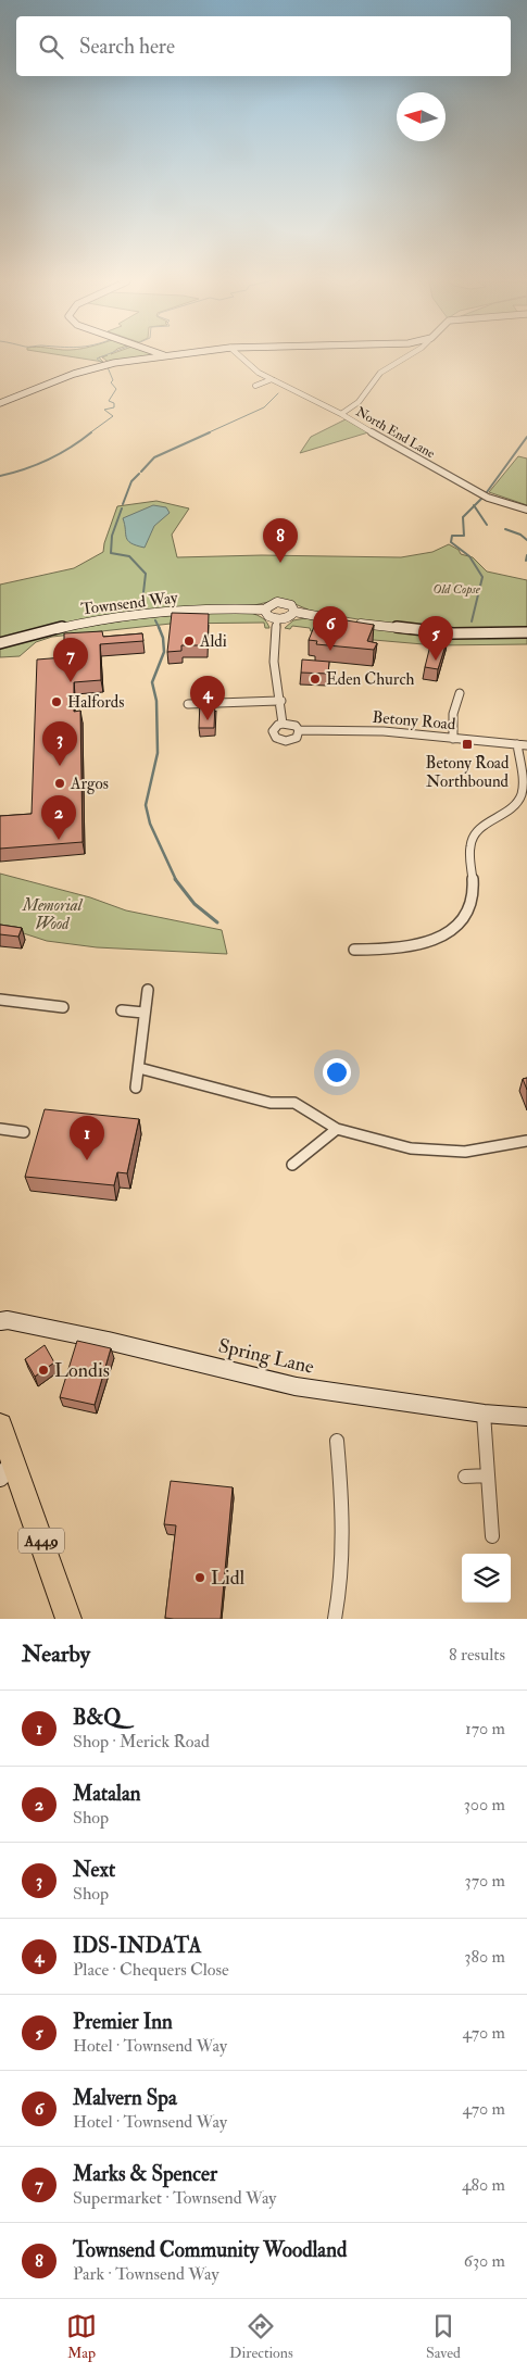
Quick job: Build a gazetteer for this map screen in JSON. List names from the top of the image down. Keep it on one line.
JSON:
{"streets":{"highway":["A449"],"street":["North End Lane","Townsend Way","Betony Road","Spring Lane"]},"parks":["Old Copse","Memorial Wood"],"places":{"other":["Aldi","Eden Church","Halfords","Argos","Londis","Lidl"],"transit":["Betony Road Northbound"]},"north":"left","page":{"search":"Search here","pins":["8","6","5","7","4","3","2","1"],"heading":["Nearby","8 results"],"list":[{"mark":"1","name":"B&Q","note":"Shop · Merick Road","value":"170 m"},{"mark":"2","name":"Matalan","note":"Shop","value":"300 m"},{"mark":"3","name":"Next","note":"Shop","value":"370 m"},{"mark":"4","name":"IDS-INDATA","note":"Place · Chequers Close","value":"380 m"},{"mark":"5","name":"Premier Inn","note":"Hotel · Townsend Way","value":"470 m"},{"mark":"6","name":"Malvern Spa","note":"Hotel · Townsend Way","value":"470 m"},{"mark":"7","name":"Marks & Spencer","note":"Supermarket · Townsend Way","value":"480 m"},{"mark":"8","name":"Townsend Community Woodland","note":"Park · Townsend Way","value":"630 m"}],"nav":["Map","Directions","Saved"]}}
